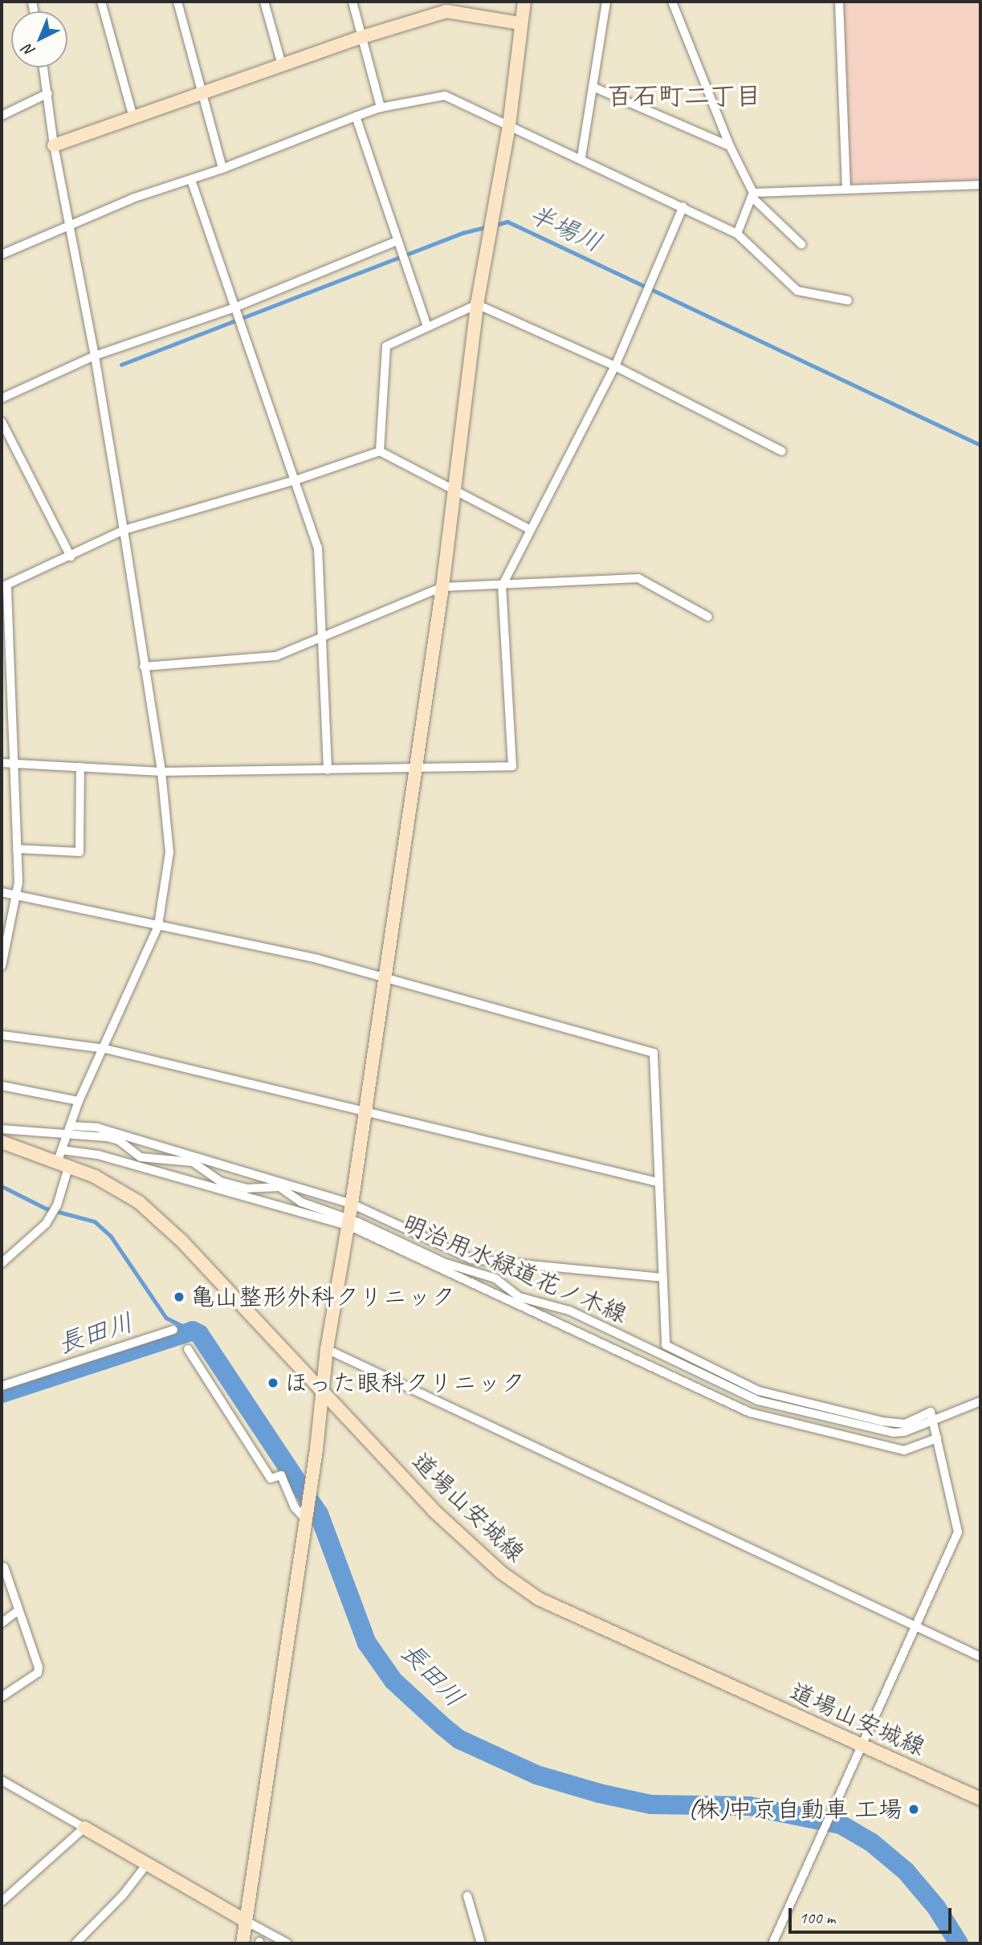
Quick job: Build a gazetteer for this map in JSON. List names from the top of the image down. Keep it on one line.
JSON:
{"streets":{"street":["明治用水緑道花ノ木線","道場山安城線"]},"districts":["百石町二丁目"],"water":["半場川","長田川"],"places":["亀山整形外科クリニック","ほった眼科クリニック","(株)中京自動車 工場"],"scale_bar":"100 m","north":"bottom left"}
